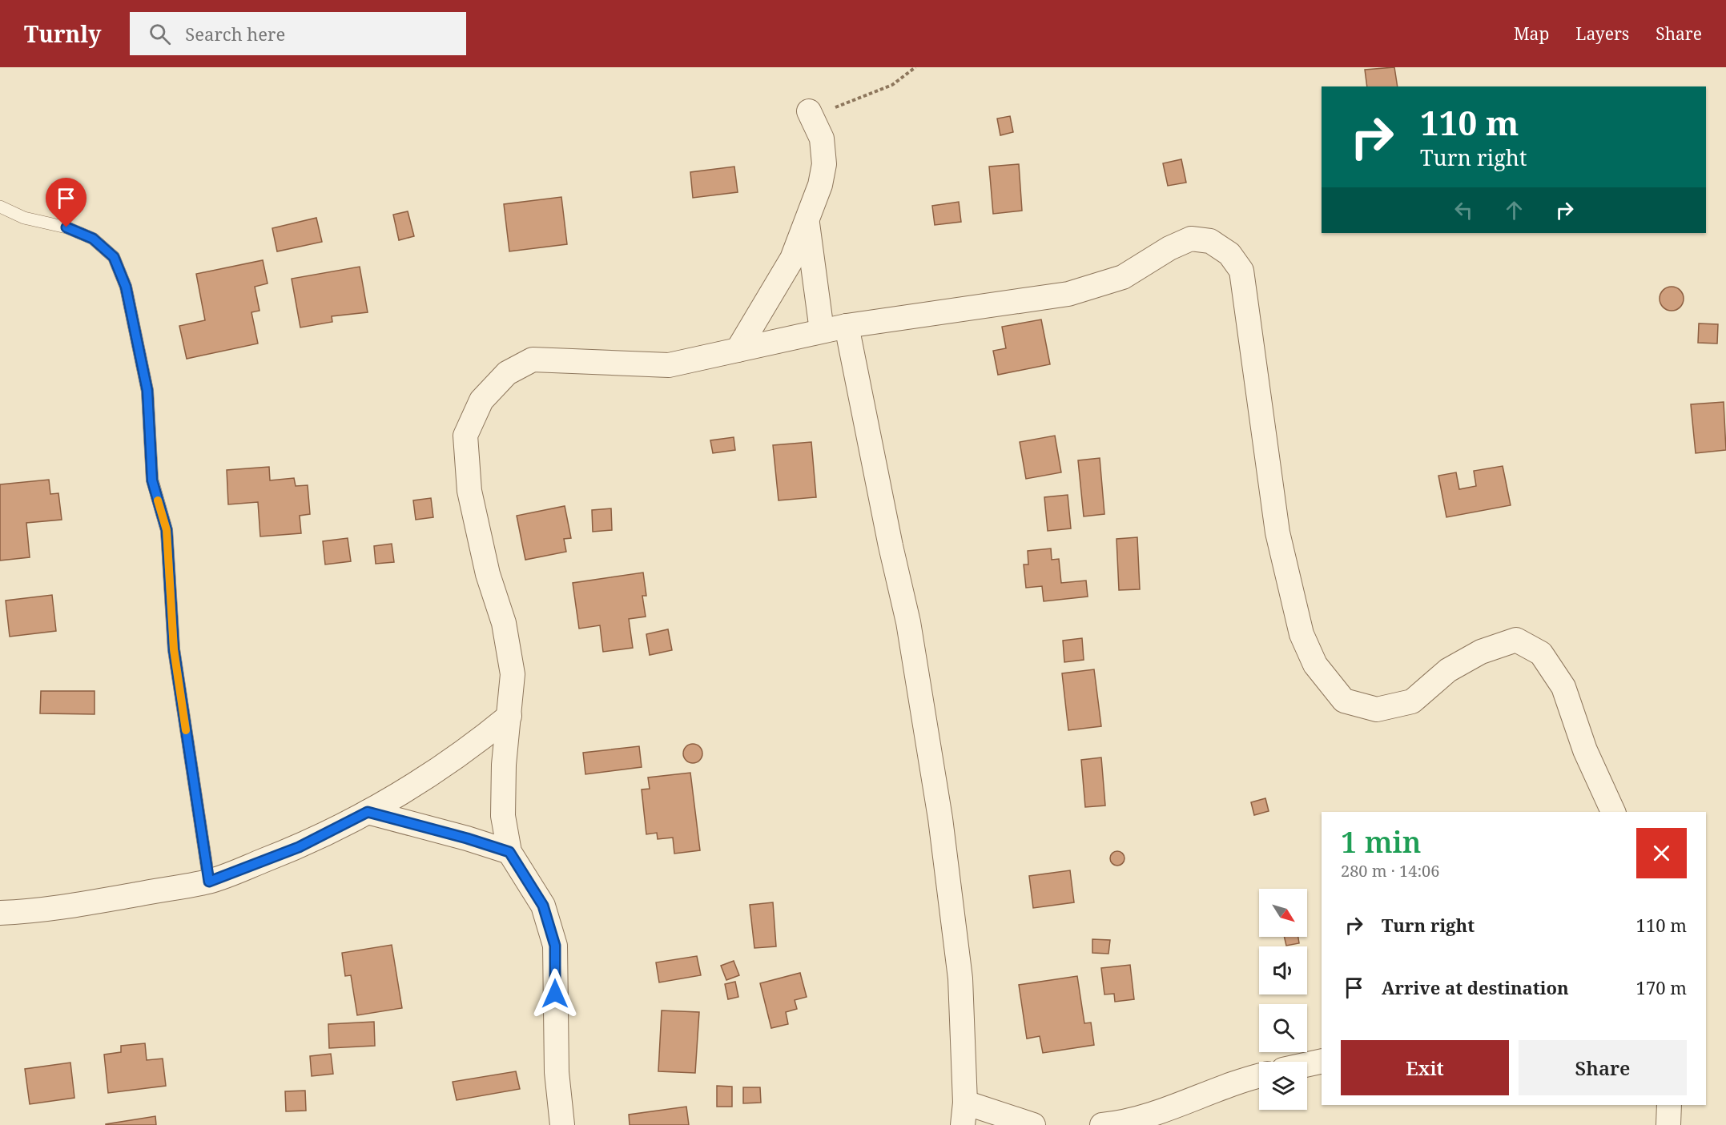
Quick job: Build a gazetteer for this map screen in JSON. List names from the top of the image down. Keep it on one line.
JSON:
{"north":"bottom right","page":{"header":"Turnly","search":"Search here","nav":["Map","Layers","Share"],"turn":["110 m","Turn right"],"heading":["1 min","280 m · 14:06"],"list":[{"name":"Turn right","value":"110 m"},{"name":"Arrive at destination","value":"170 m"}],"buttons":["Exit","Share"]}}
